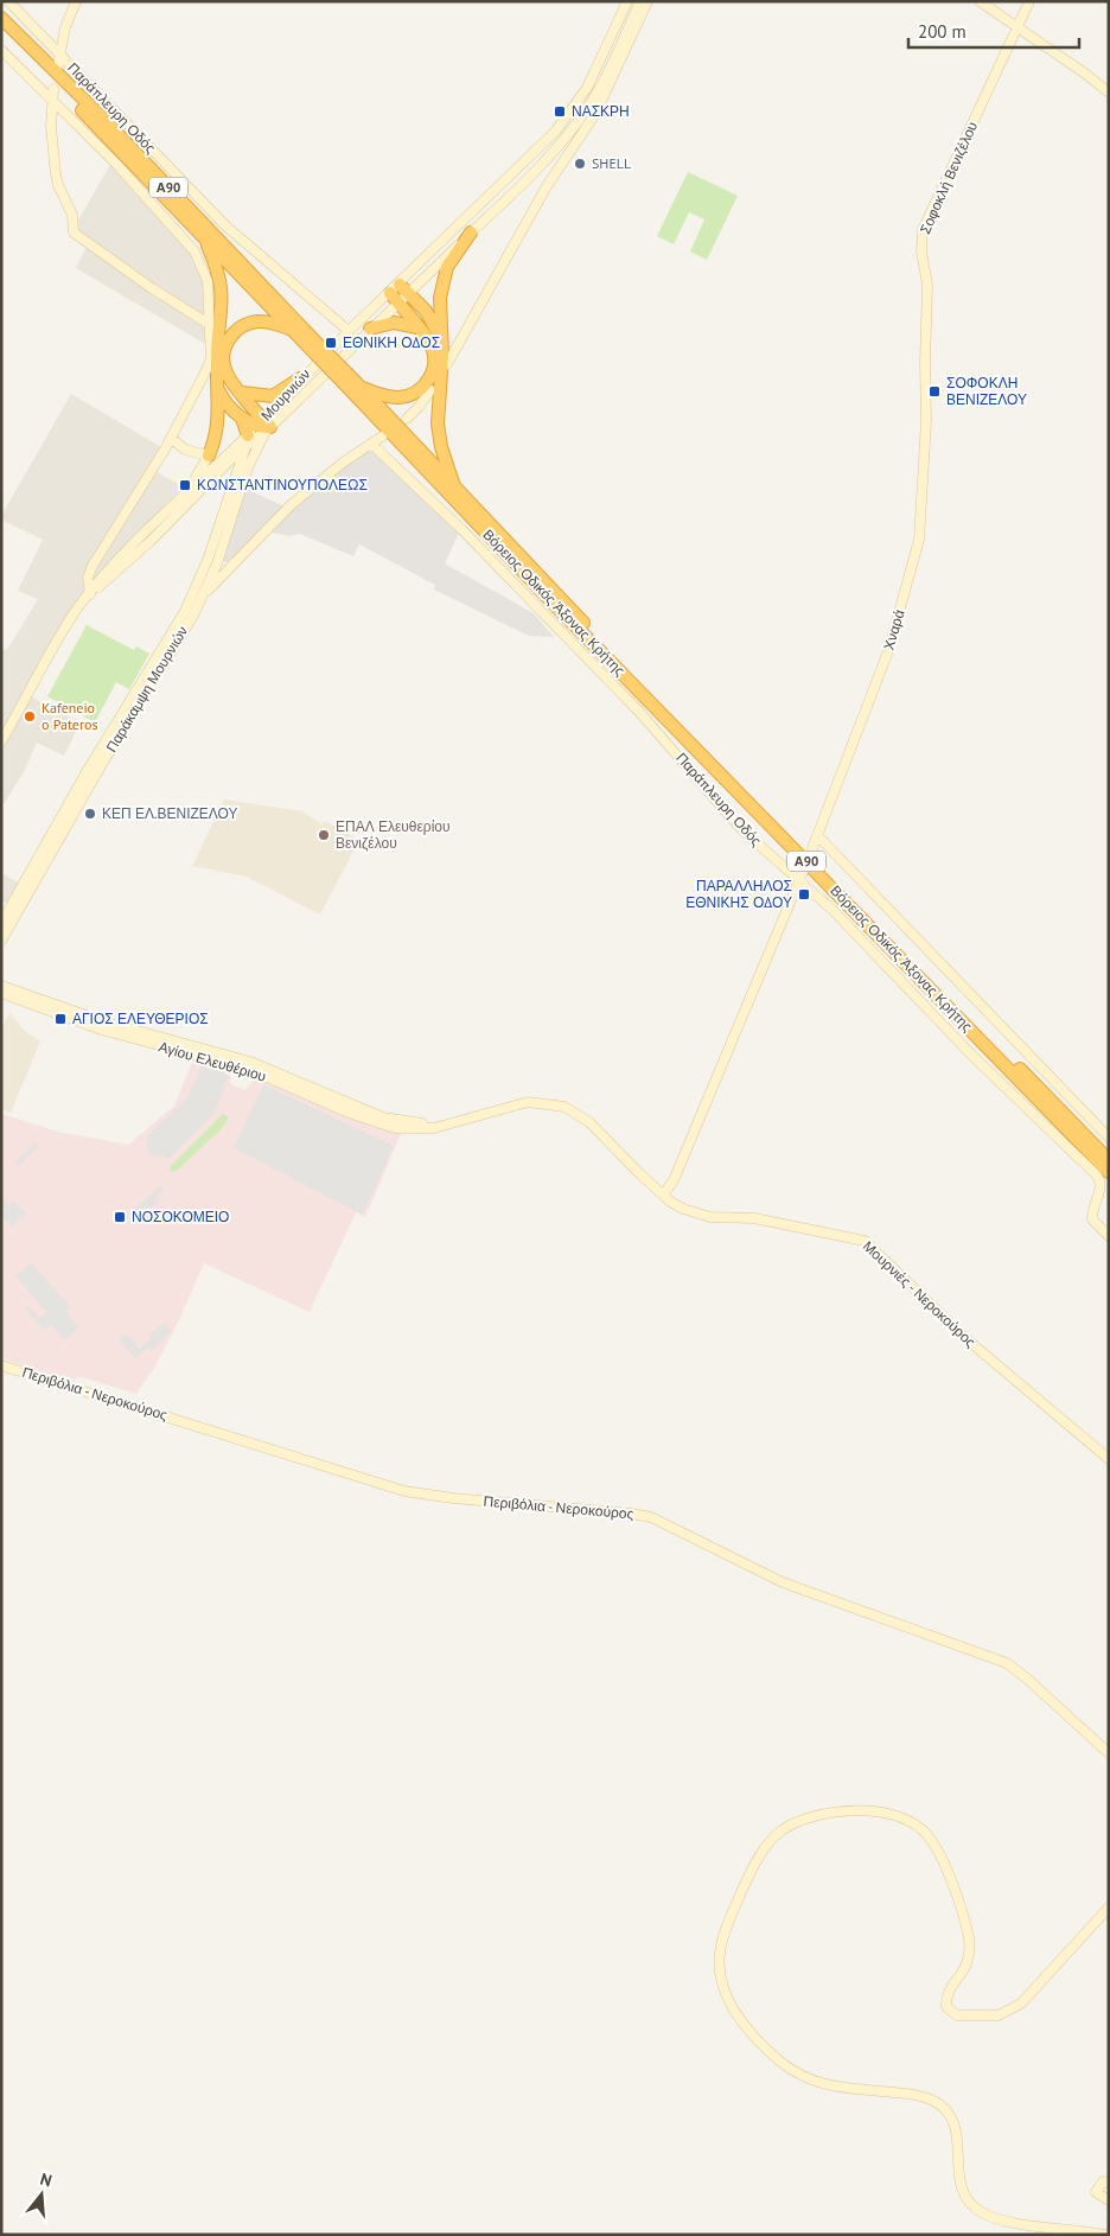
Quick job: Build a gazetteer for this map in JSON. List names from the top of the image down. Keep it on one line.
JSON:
{"streets":{"highway":["Α90","Βόρειος Οδικός Άξονας Κρήτης"],"main road":["Παράπλευρη Οδός","Σοφοκλή Βενιζέλου","Μουρνιών","Χναρά","Παράκαμψη Μουρνιών","Αγίου Ελευθέριου","Μουρνιές - Νεροκούρος","Περιβόλια - Νεροκούρος"]},"crossings":[["Παράπλευρη Οδός","Μουρνιών"],["Σοφοκλή Βενιζέλου","Χναρά"],["Μουρνιών","Παράκαμψη Μουρνιών"],["Αγίου Ελευθέριου","Μουρνιές - Νεροκούρος"]],"places":{"transit":["ΝΑΣΚΡΗ","ΕΘΝΙΚΗ ΟΔΟΣ","ΣΟΦΟΚΛΗ ΒΕΝΙΖΕΛΟΥ","ΚΩΝΣΤΑΝΤΙΝΟΥΠΟΛΕΩΣ","ΠΑΡΑΛΛΗΛΟΣ ΕΘΝΙΚΗΣ ΟΔΟΥ","ΑΓΙΟΣ ΕΛΕΥΘΕΡΙΟΣ","ΝΟΣΟΚΟΜΕΙΟ"],"other":["SHELL","Kafeneio o Pateros","ΚΕΠ ΕΛ.ΒΕΝΙΖΕΛΟΥ","ΕΠΑΛ Ελευθερίου Βενιζέλου"]},"scale_bar":"200 m","north":"top"}
